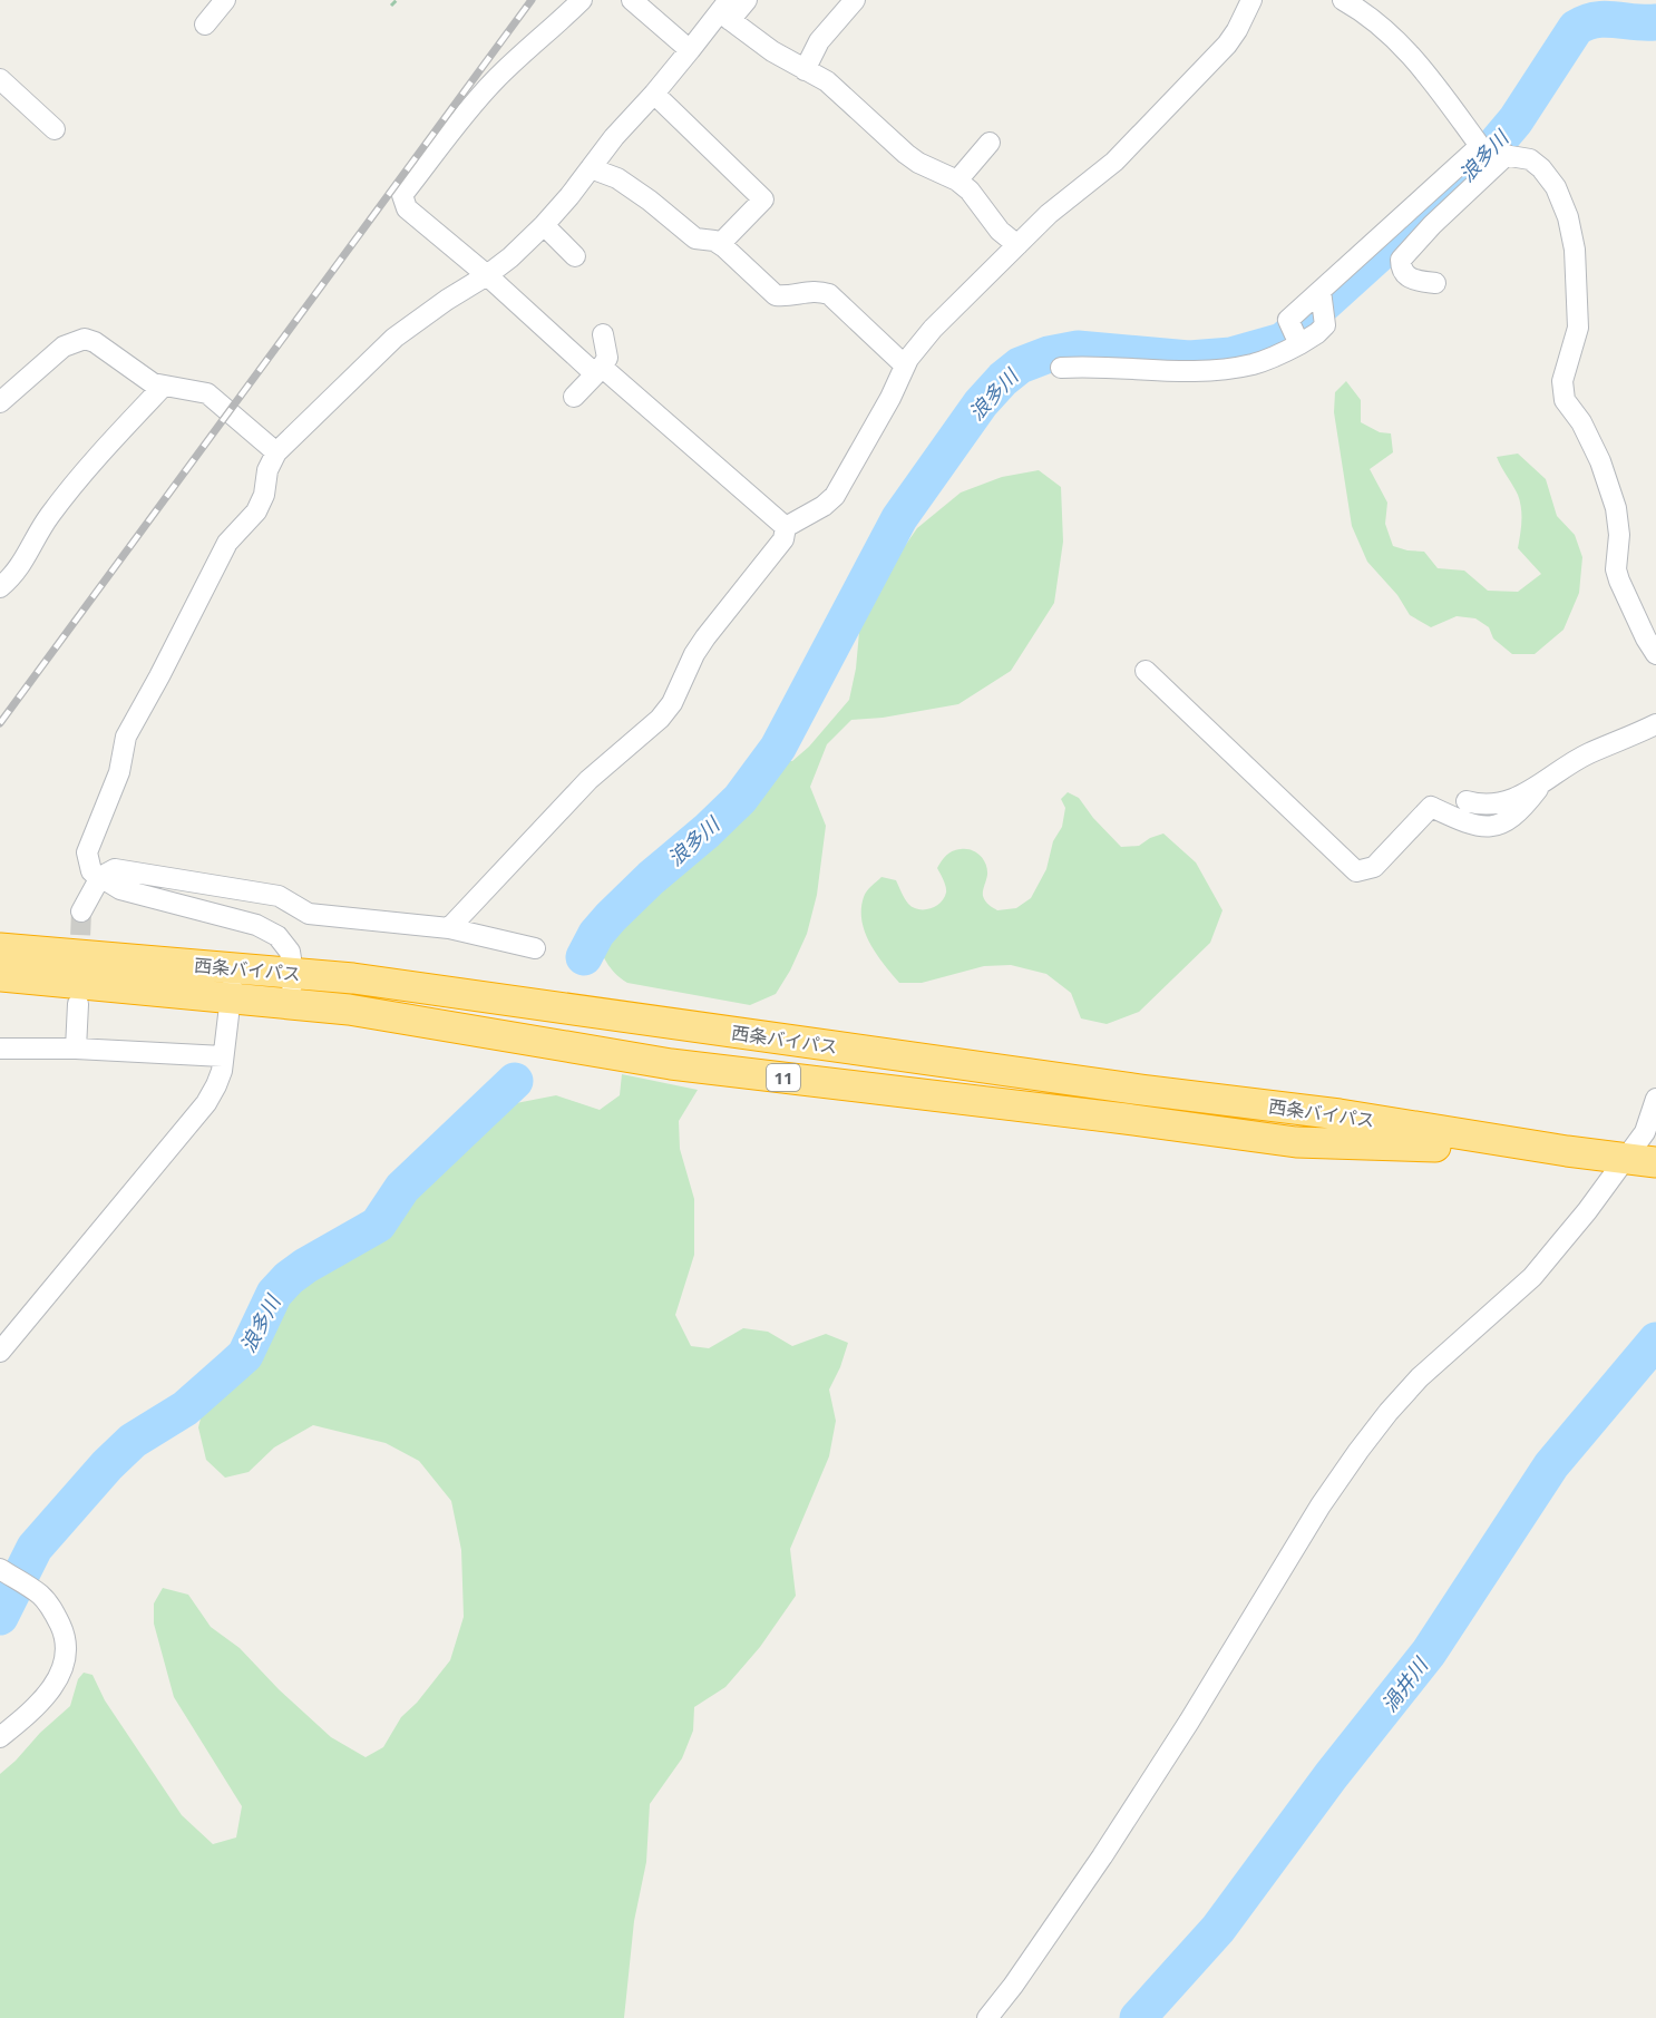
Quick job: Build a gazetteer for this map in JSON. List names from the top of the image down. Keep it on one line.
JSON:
{"streets":{"highway":["西条バイパス","11"]},"water":["浪多川","渦井川"]}
